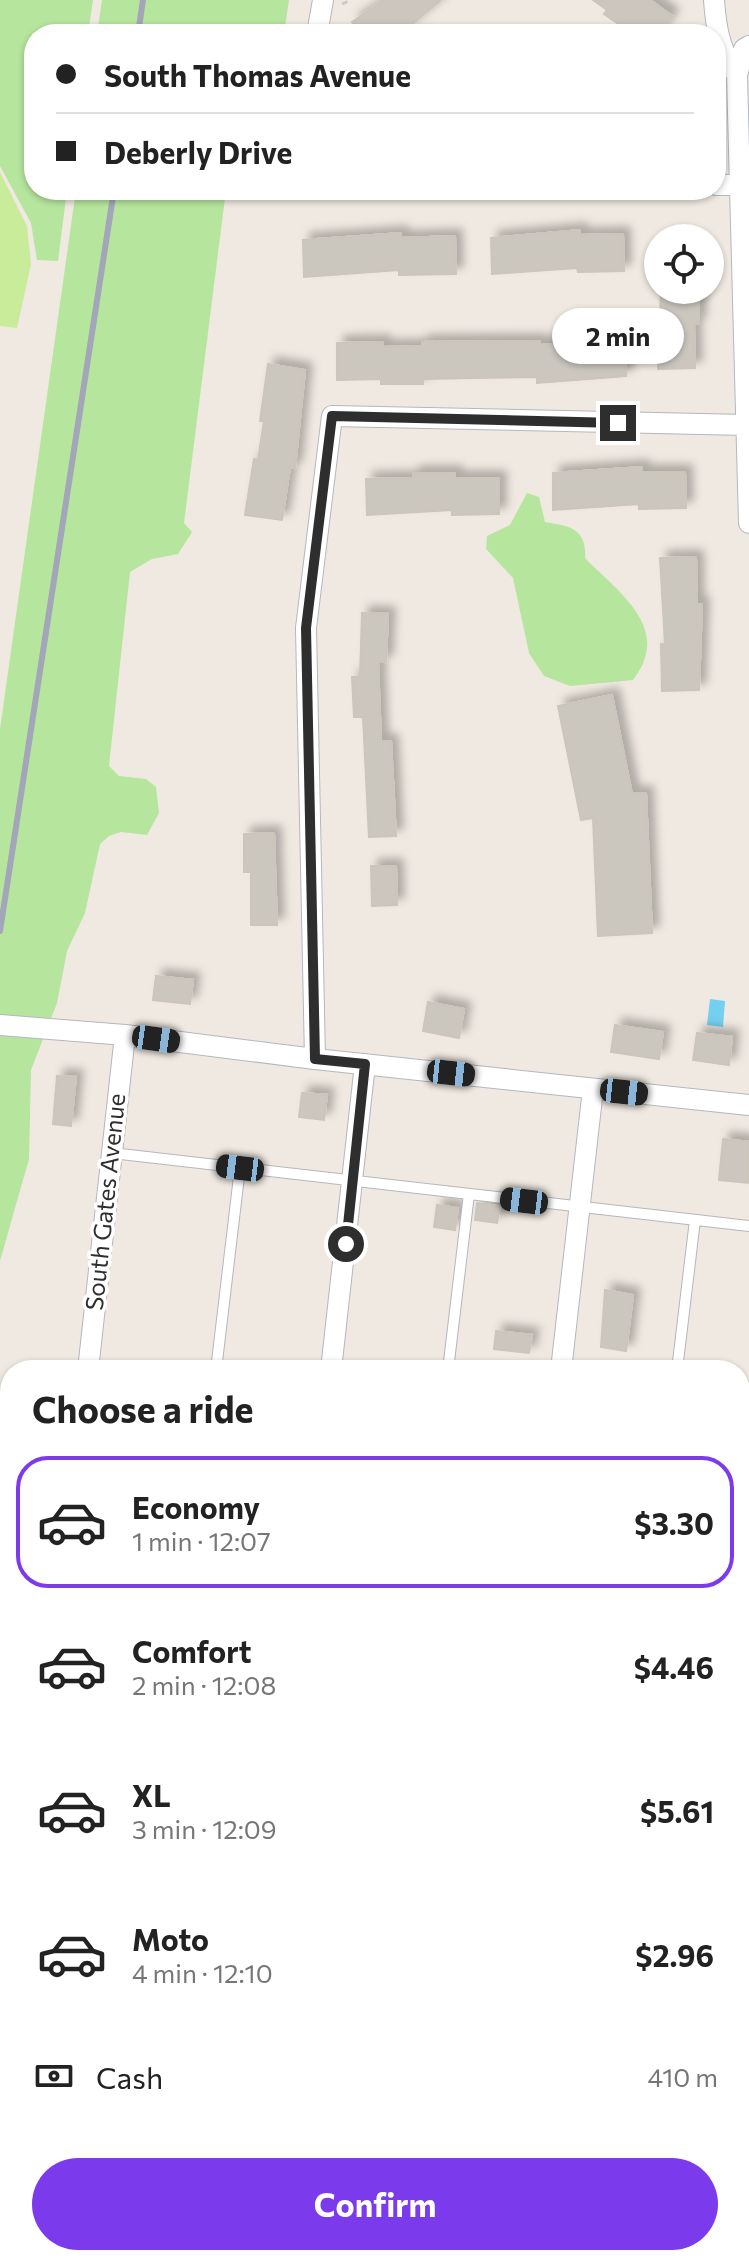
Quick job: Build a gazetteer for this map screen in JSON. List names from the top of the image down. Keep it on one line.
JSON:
{"streets":{"street":["South Gates Avenue"]},"page":{"banner":["South Thomas Avenue","Deberly Drive"],"bubble":"2 min","heading":"Choose a ride","list":[{"name":"Economy","note":"1 min · 12:07","value":"$3.30"},{"name":"Comfort","note":"2 min · 12:08","value":"$4.46"},{"name":"XL","note":"3 min · 12:09","value":"$5.61"},{"name":"Moto","note":"4 min · 12:10","value":"$2.96"}],"pay":["Cash","410 m"],"buttons":"Confirm"}}
